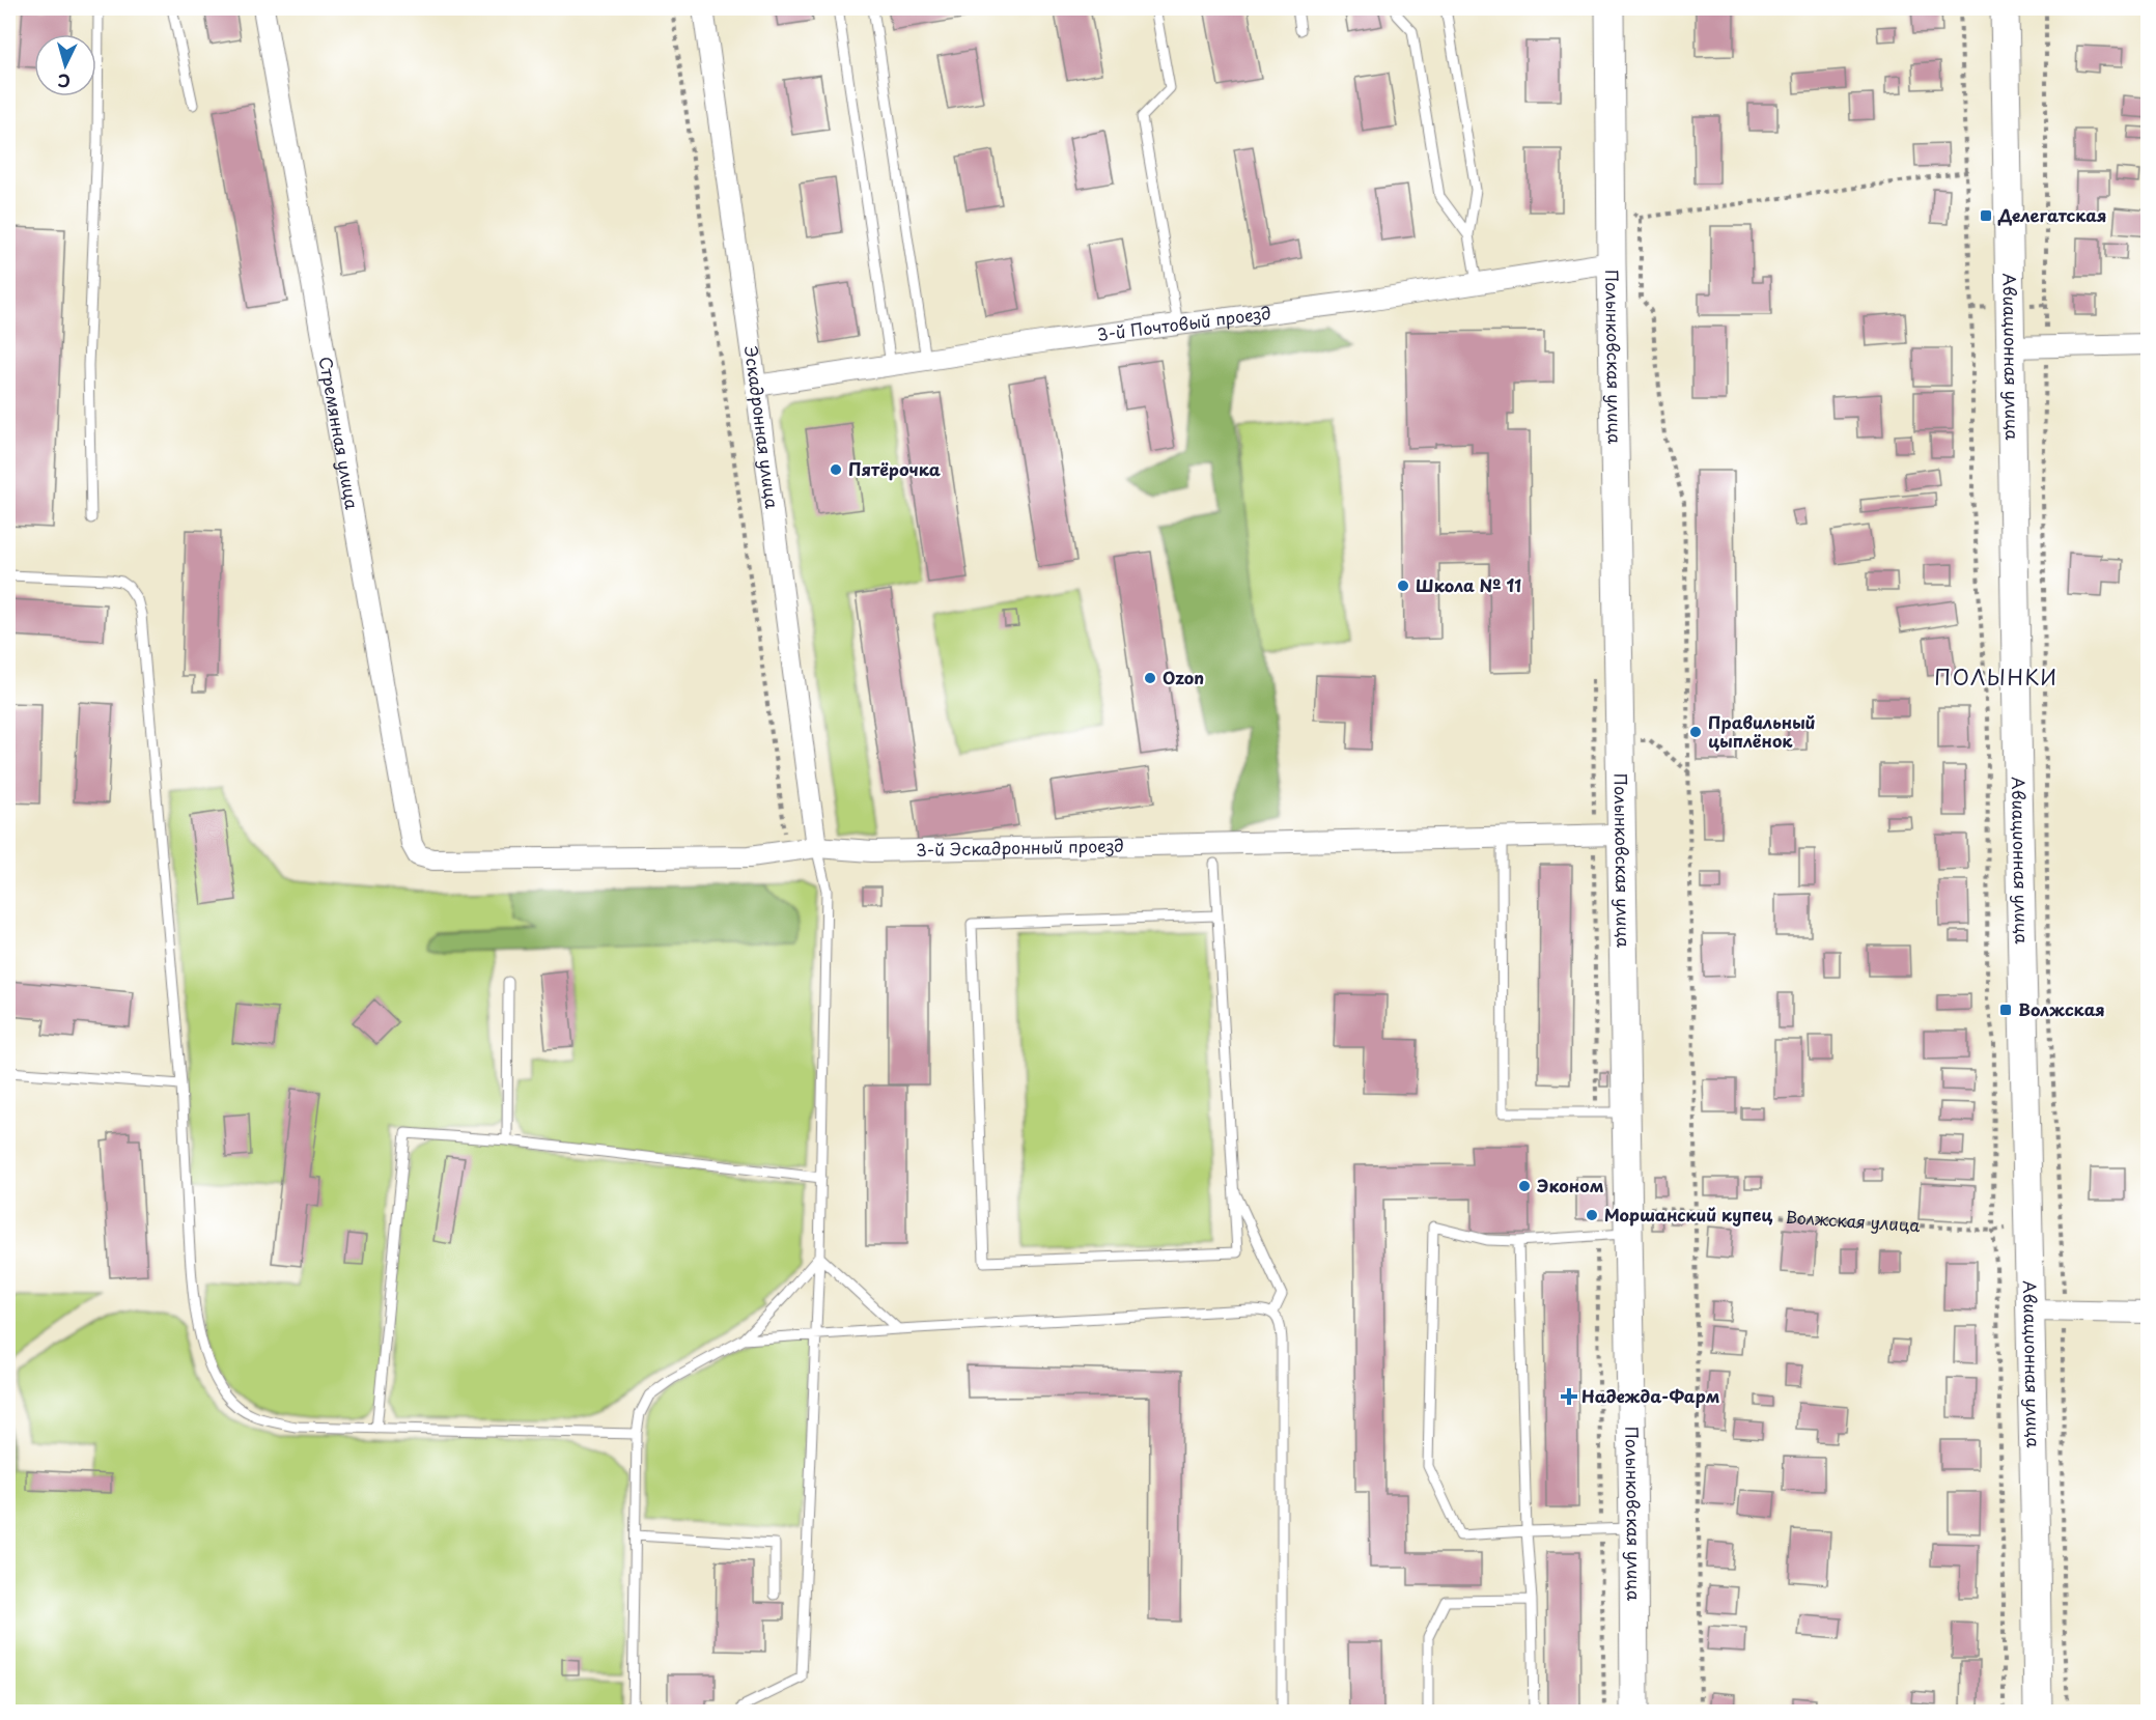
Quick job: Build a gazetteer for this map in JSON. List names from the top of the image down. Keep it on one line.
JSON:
{"streets":{"street":["3-й Почтовый проезд","Полынковская улица","Авиационная улица","Эскадронная улица","Стремянная улица","3-й Эскадронный проезд"],"path":["Волжская улица"]},"crossings":[["3-й Почтовый проезд","Полынковская улица"],["3-й Почтовый проезд","Эскадронная улица"],["Полынковская улица","3-й Эскадронный проезд"],["Полынковская улица","Волжская улица"],["Эскадронная улица","3-й Эскадронный проезд"],["Стремянная улица","3-й Эскадронный проезд"]],"districts":["ПОЛЫНКИ"],"places":{"transit":["Делегатская","Волжская"],"other":["Пятёрочка","Школа № 11","Ozon","Правильный цыплёнок","Эконом","Моршанский купец"],"health":["Надежда-Фарм"]},"north":"bottom"}
